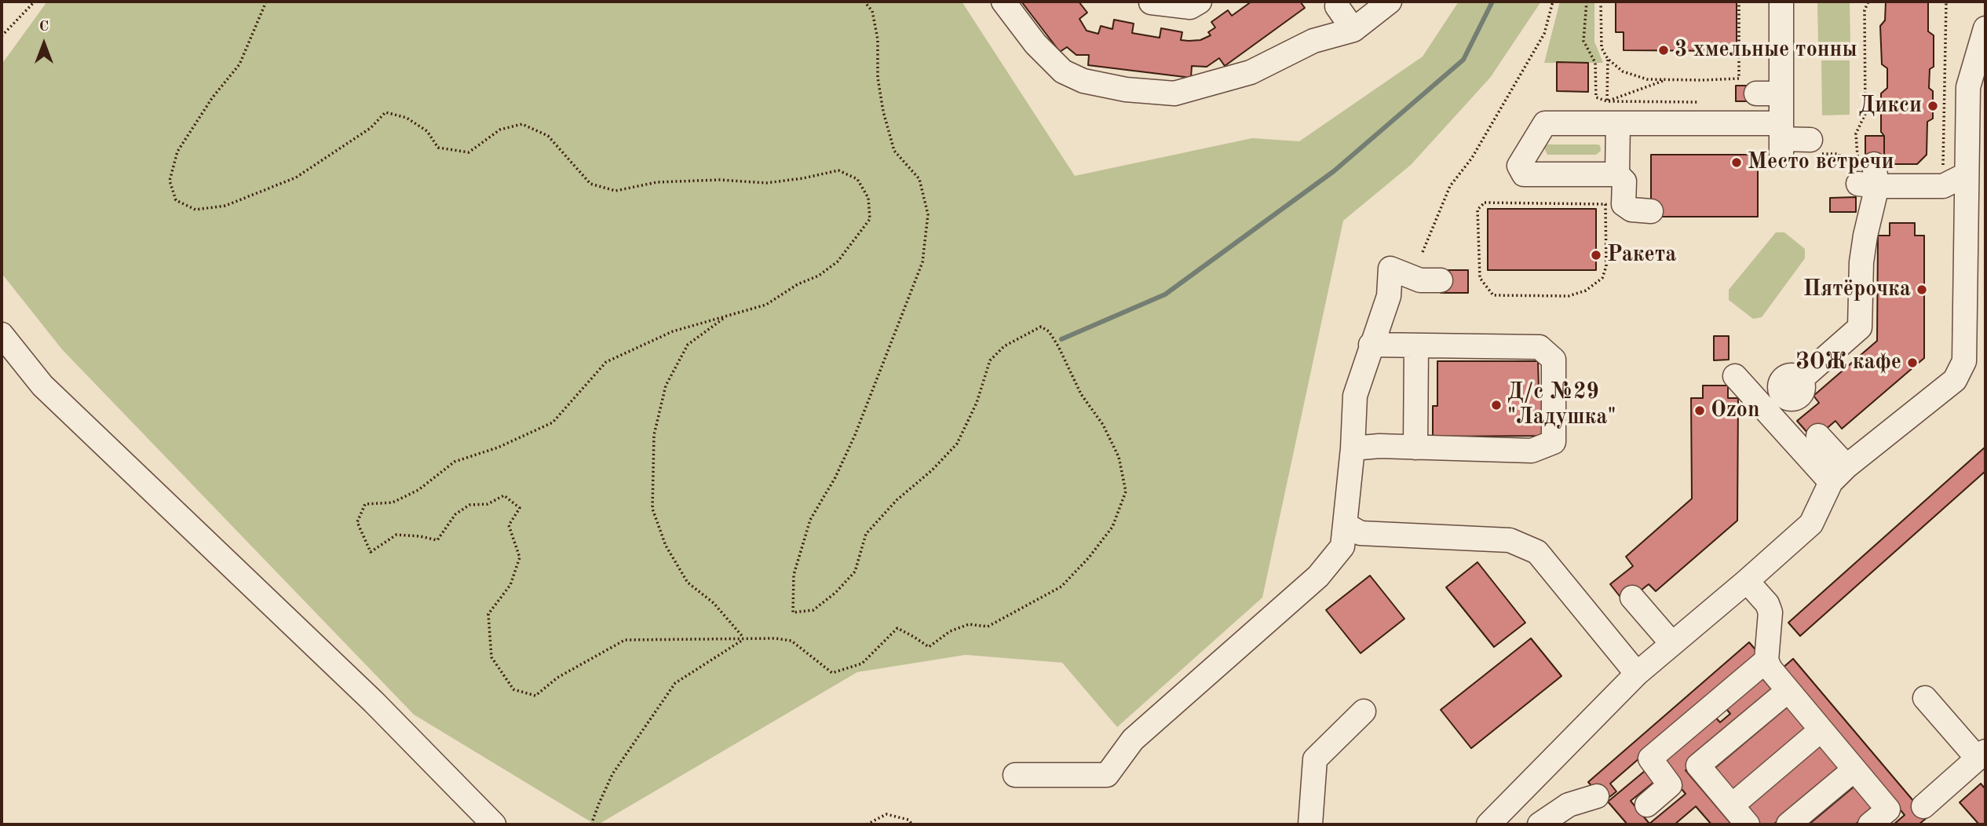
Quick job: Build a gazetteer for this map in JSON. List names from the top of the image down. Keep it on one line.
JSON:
{"places":["3 хмельные тонны","Дикси","Место встречи","Ракета","Пятёрочка","ЗОЖ кафе","Д/с №29 \"Ладушка\"","Ozon"],"north":"top"}
